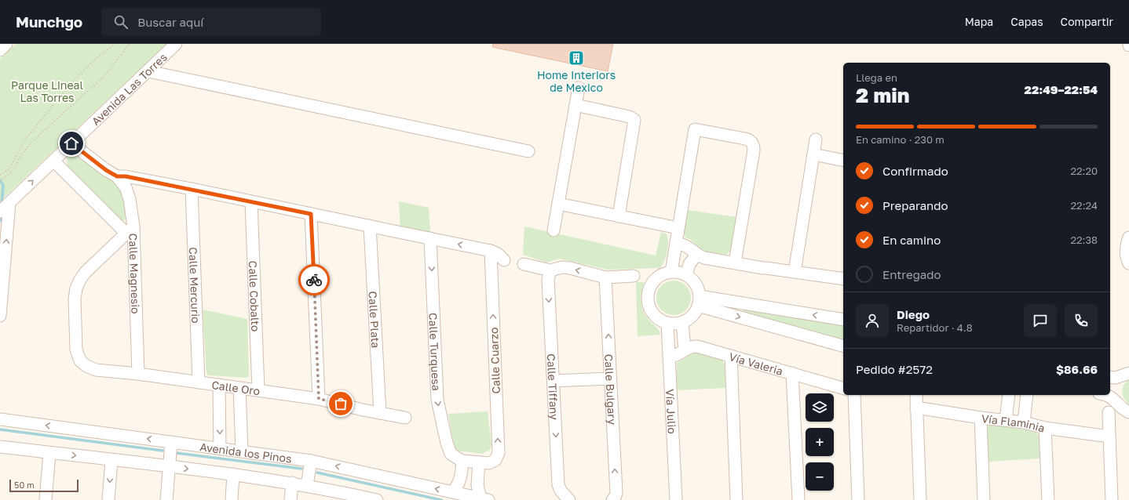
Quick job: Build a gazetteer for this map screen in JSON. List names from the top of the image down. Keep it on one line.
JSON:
{"streets":{"street":["Avenida Las Torres","Calle Magnesio","Calle Mercurio","Calle Cobalto","Calle Plata","Calle Turquesa","Calle Cuarzo","Vía Valeria","Calle Oro","Calle Tiffany","Calle Bulgary","Vía Julio","Vía Flaminia","Avenida los Pinos"]},"crossings":[["Calle Magnesio","Calle Oro"],["Calle Mercurio","Calle Oro"],["Calle Cobalto","Calle Oro"],["Calle Plata","Calle Oro"],["Vía Valeria","Vía Julio"]],"one_way":["Calle Turquesa","Calle Cuarzo","Calle Bulgary"],"parks":["Parque Lineal Las Torres"],"places":{"building":["Home Interiors de Mexico"]},"scale_bar":"50 m","page":{"header":"Munchgo","search":"Buscar aquí","nav":["Mapa","Capas","Compartir"],"heading":["2 min","Llega en","22:49–22:54"],"panel":["Diego","Repartidor · 4.8","Pedido #2572","$86.66"],"bar":"En camino · 230 m","list":[["Confirmado","22:20"],["Preparando","22:24"],["En camino","22:38"],"Entregado"],"map_buttons":["+","−"],"scale":"50 m"}}
